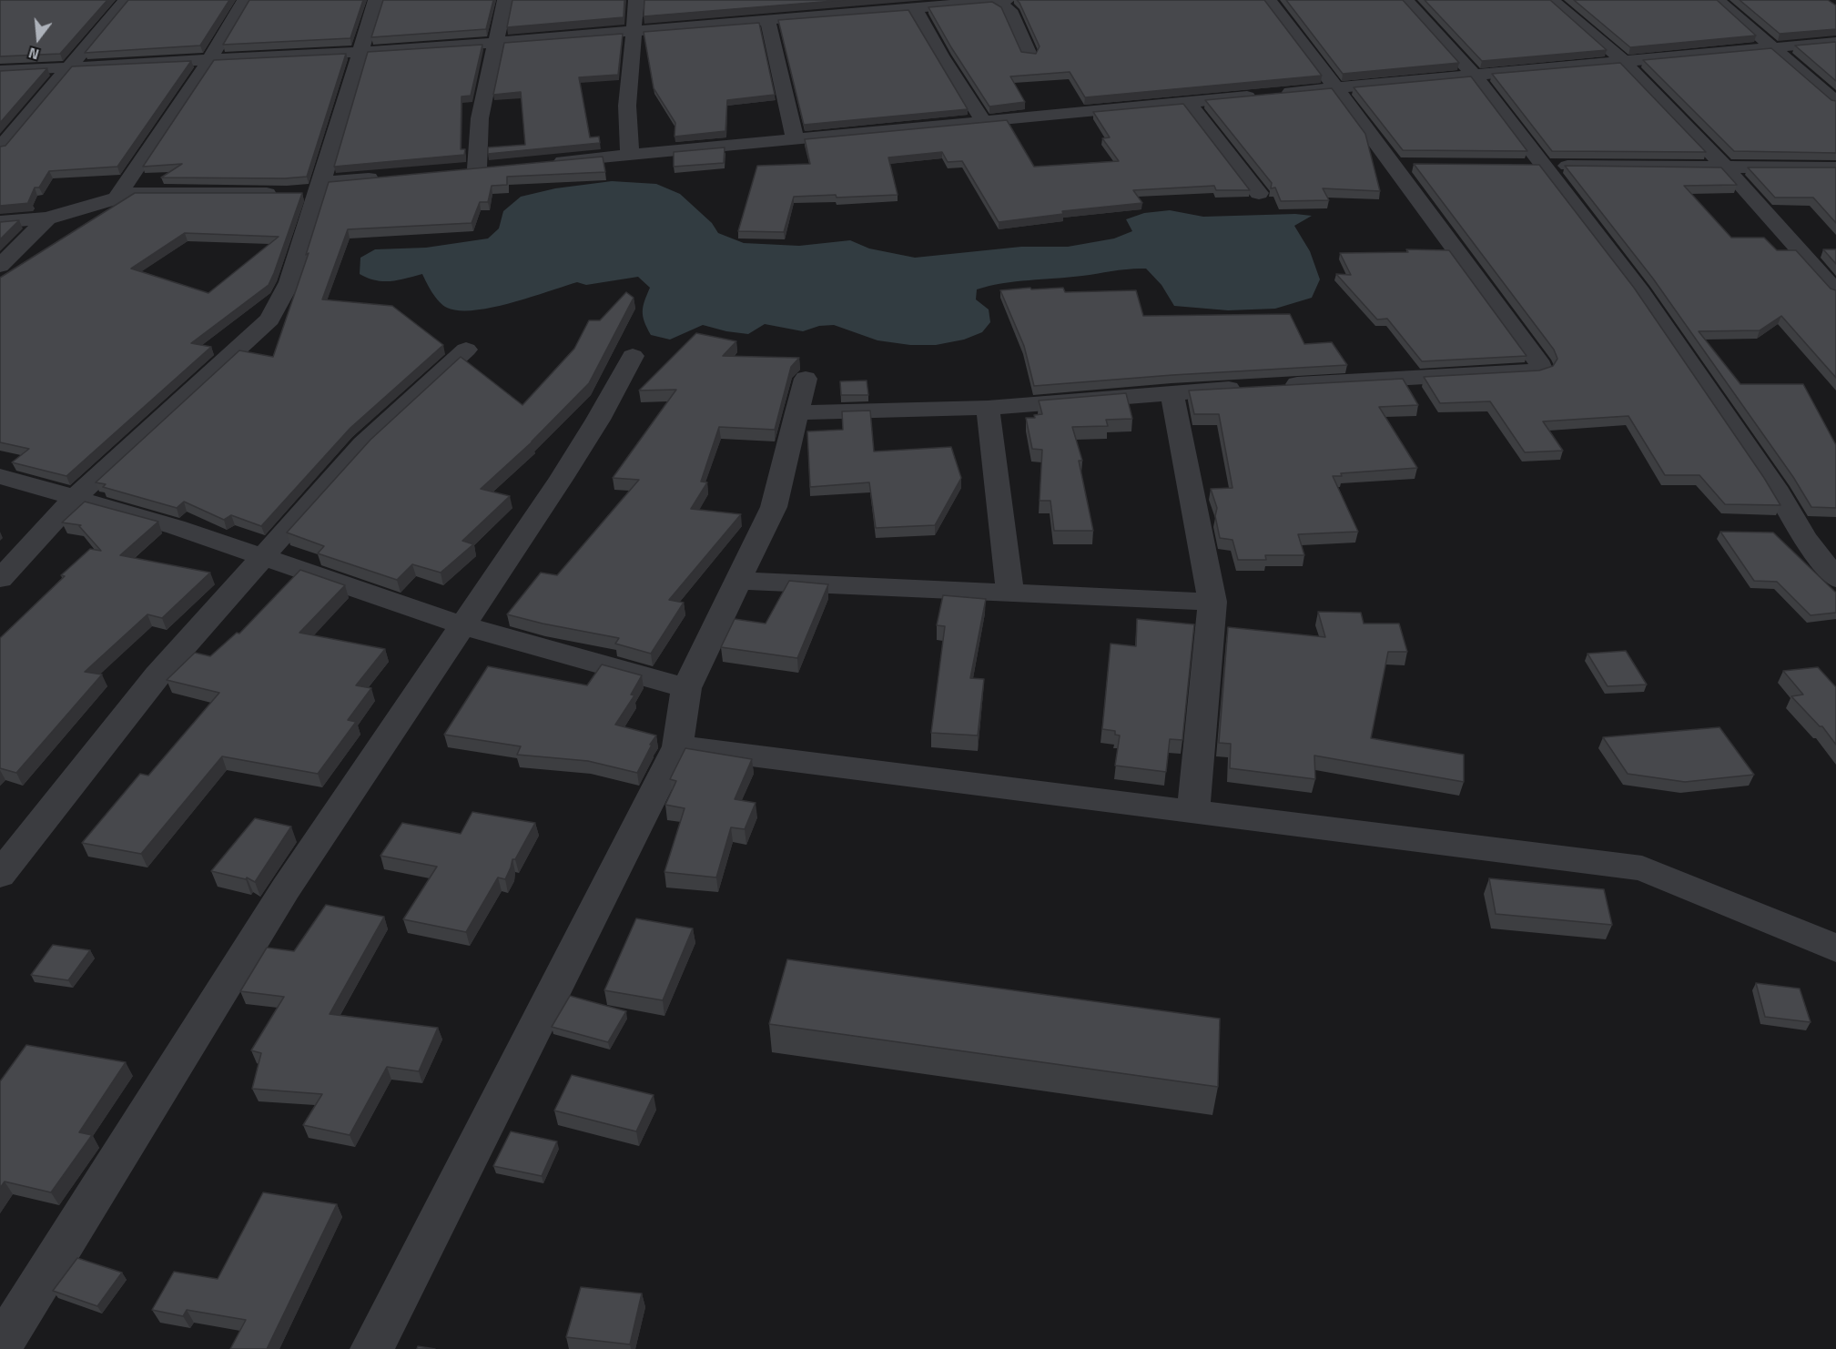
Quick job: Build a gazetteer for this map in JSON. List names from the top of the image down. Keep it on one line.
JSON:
{"north":"bottom"}
